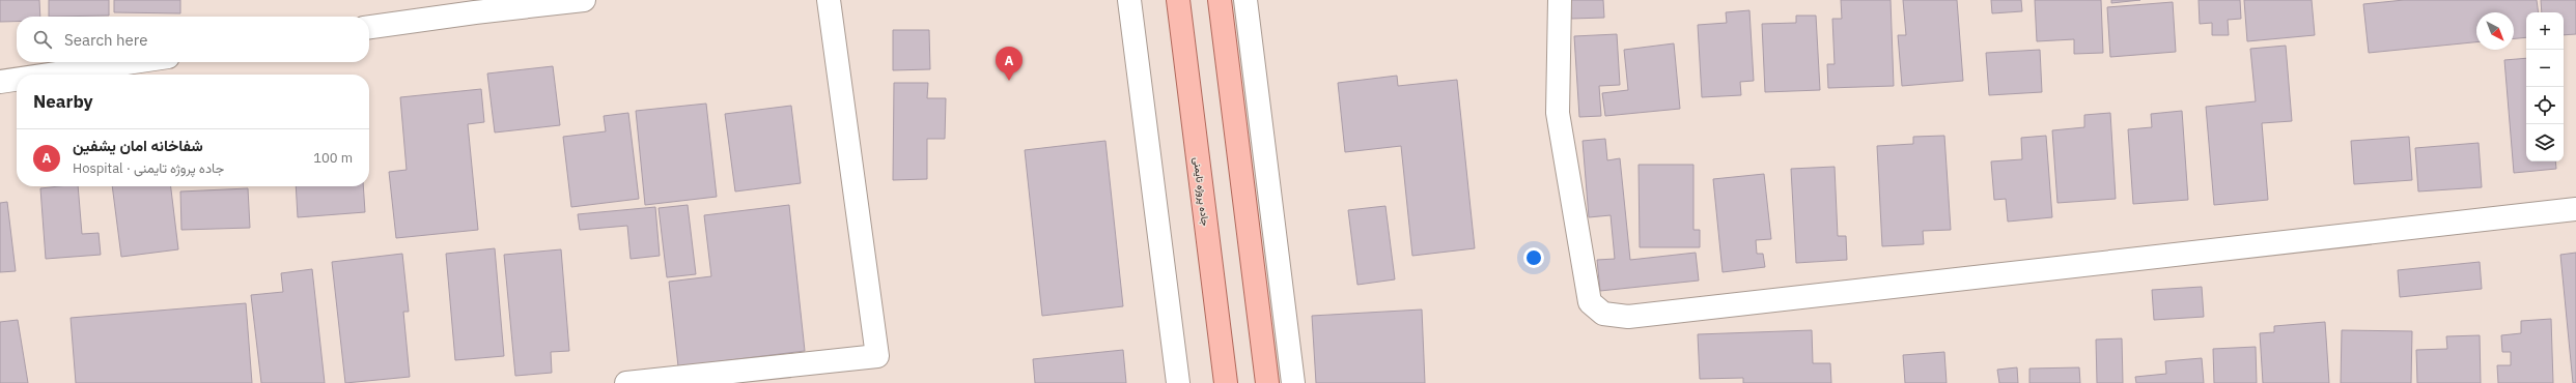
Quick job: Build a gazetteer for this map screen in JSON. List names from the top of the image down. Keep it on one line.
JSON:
{"streets":{"main road":["جاده پروژه تایمنی"]},"north":"bottom right","page":{"map_buttons":["+","−"],"search":"Search here","pins":"A","heading":"Nearby","list":[{"mark":"A","name":"شفاخانه امان یشفین","note":"Hospital · جاده پروژه تایمنی","value":"100 m"}]}}
